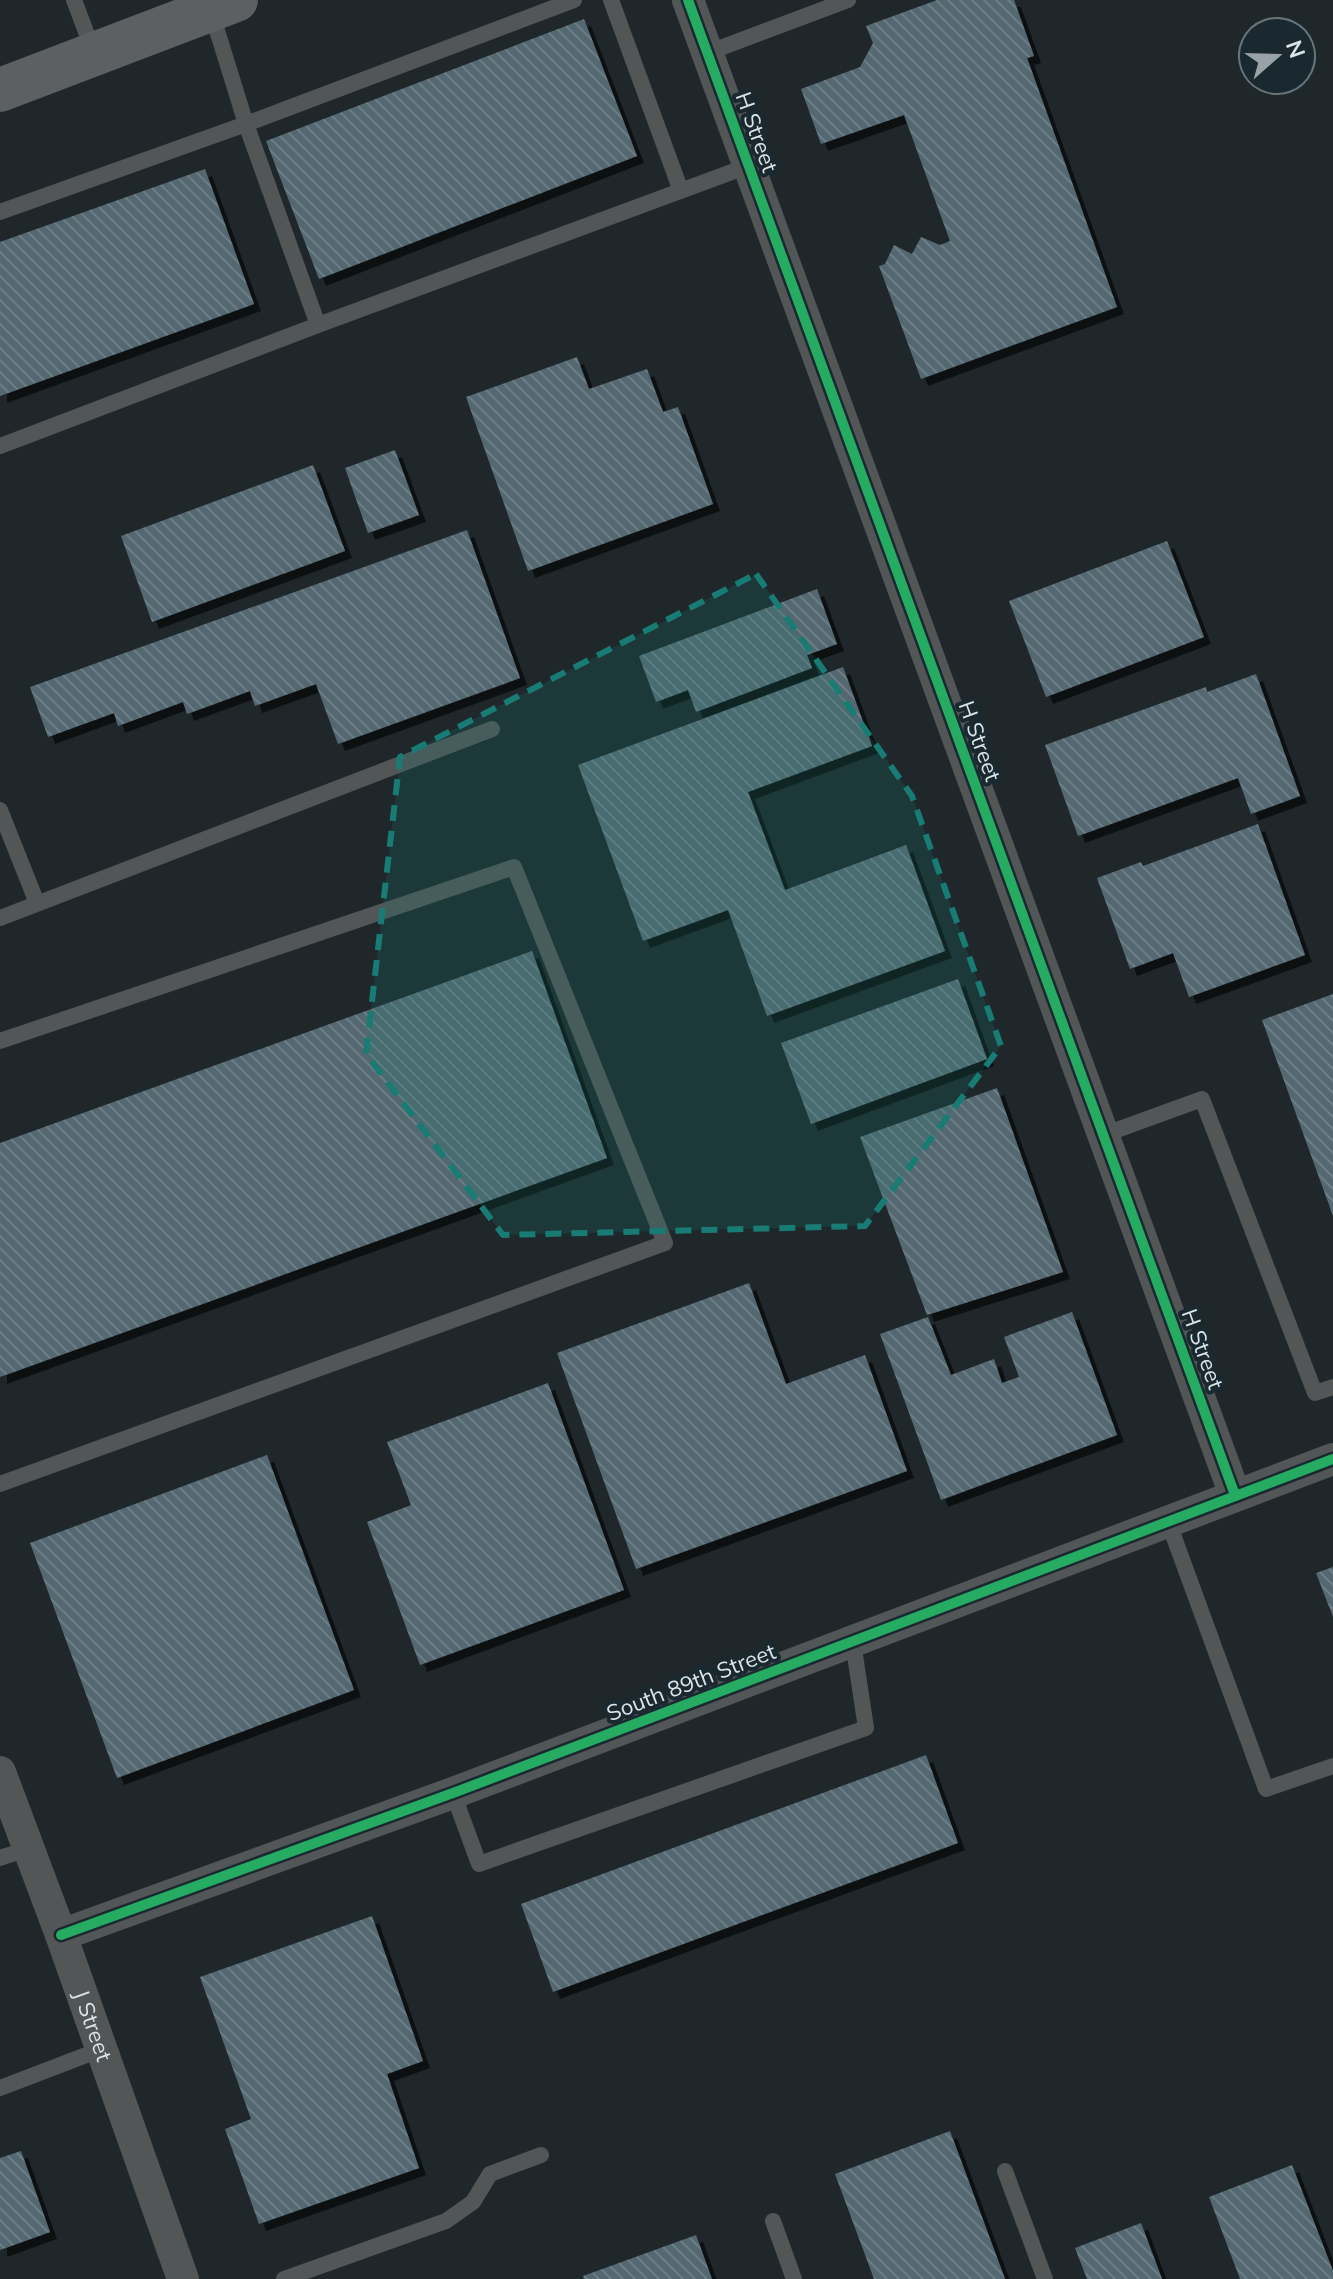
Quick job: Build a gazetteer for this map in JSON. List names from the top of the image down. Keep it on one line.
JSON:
{"streets":{"street":["H Street","South 89th Street","J Street"]},"crossings":[["H Street","South 89th Street"],["South 89th Street","J Street"]],"north":"right"}
